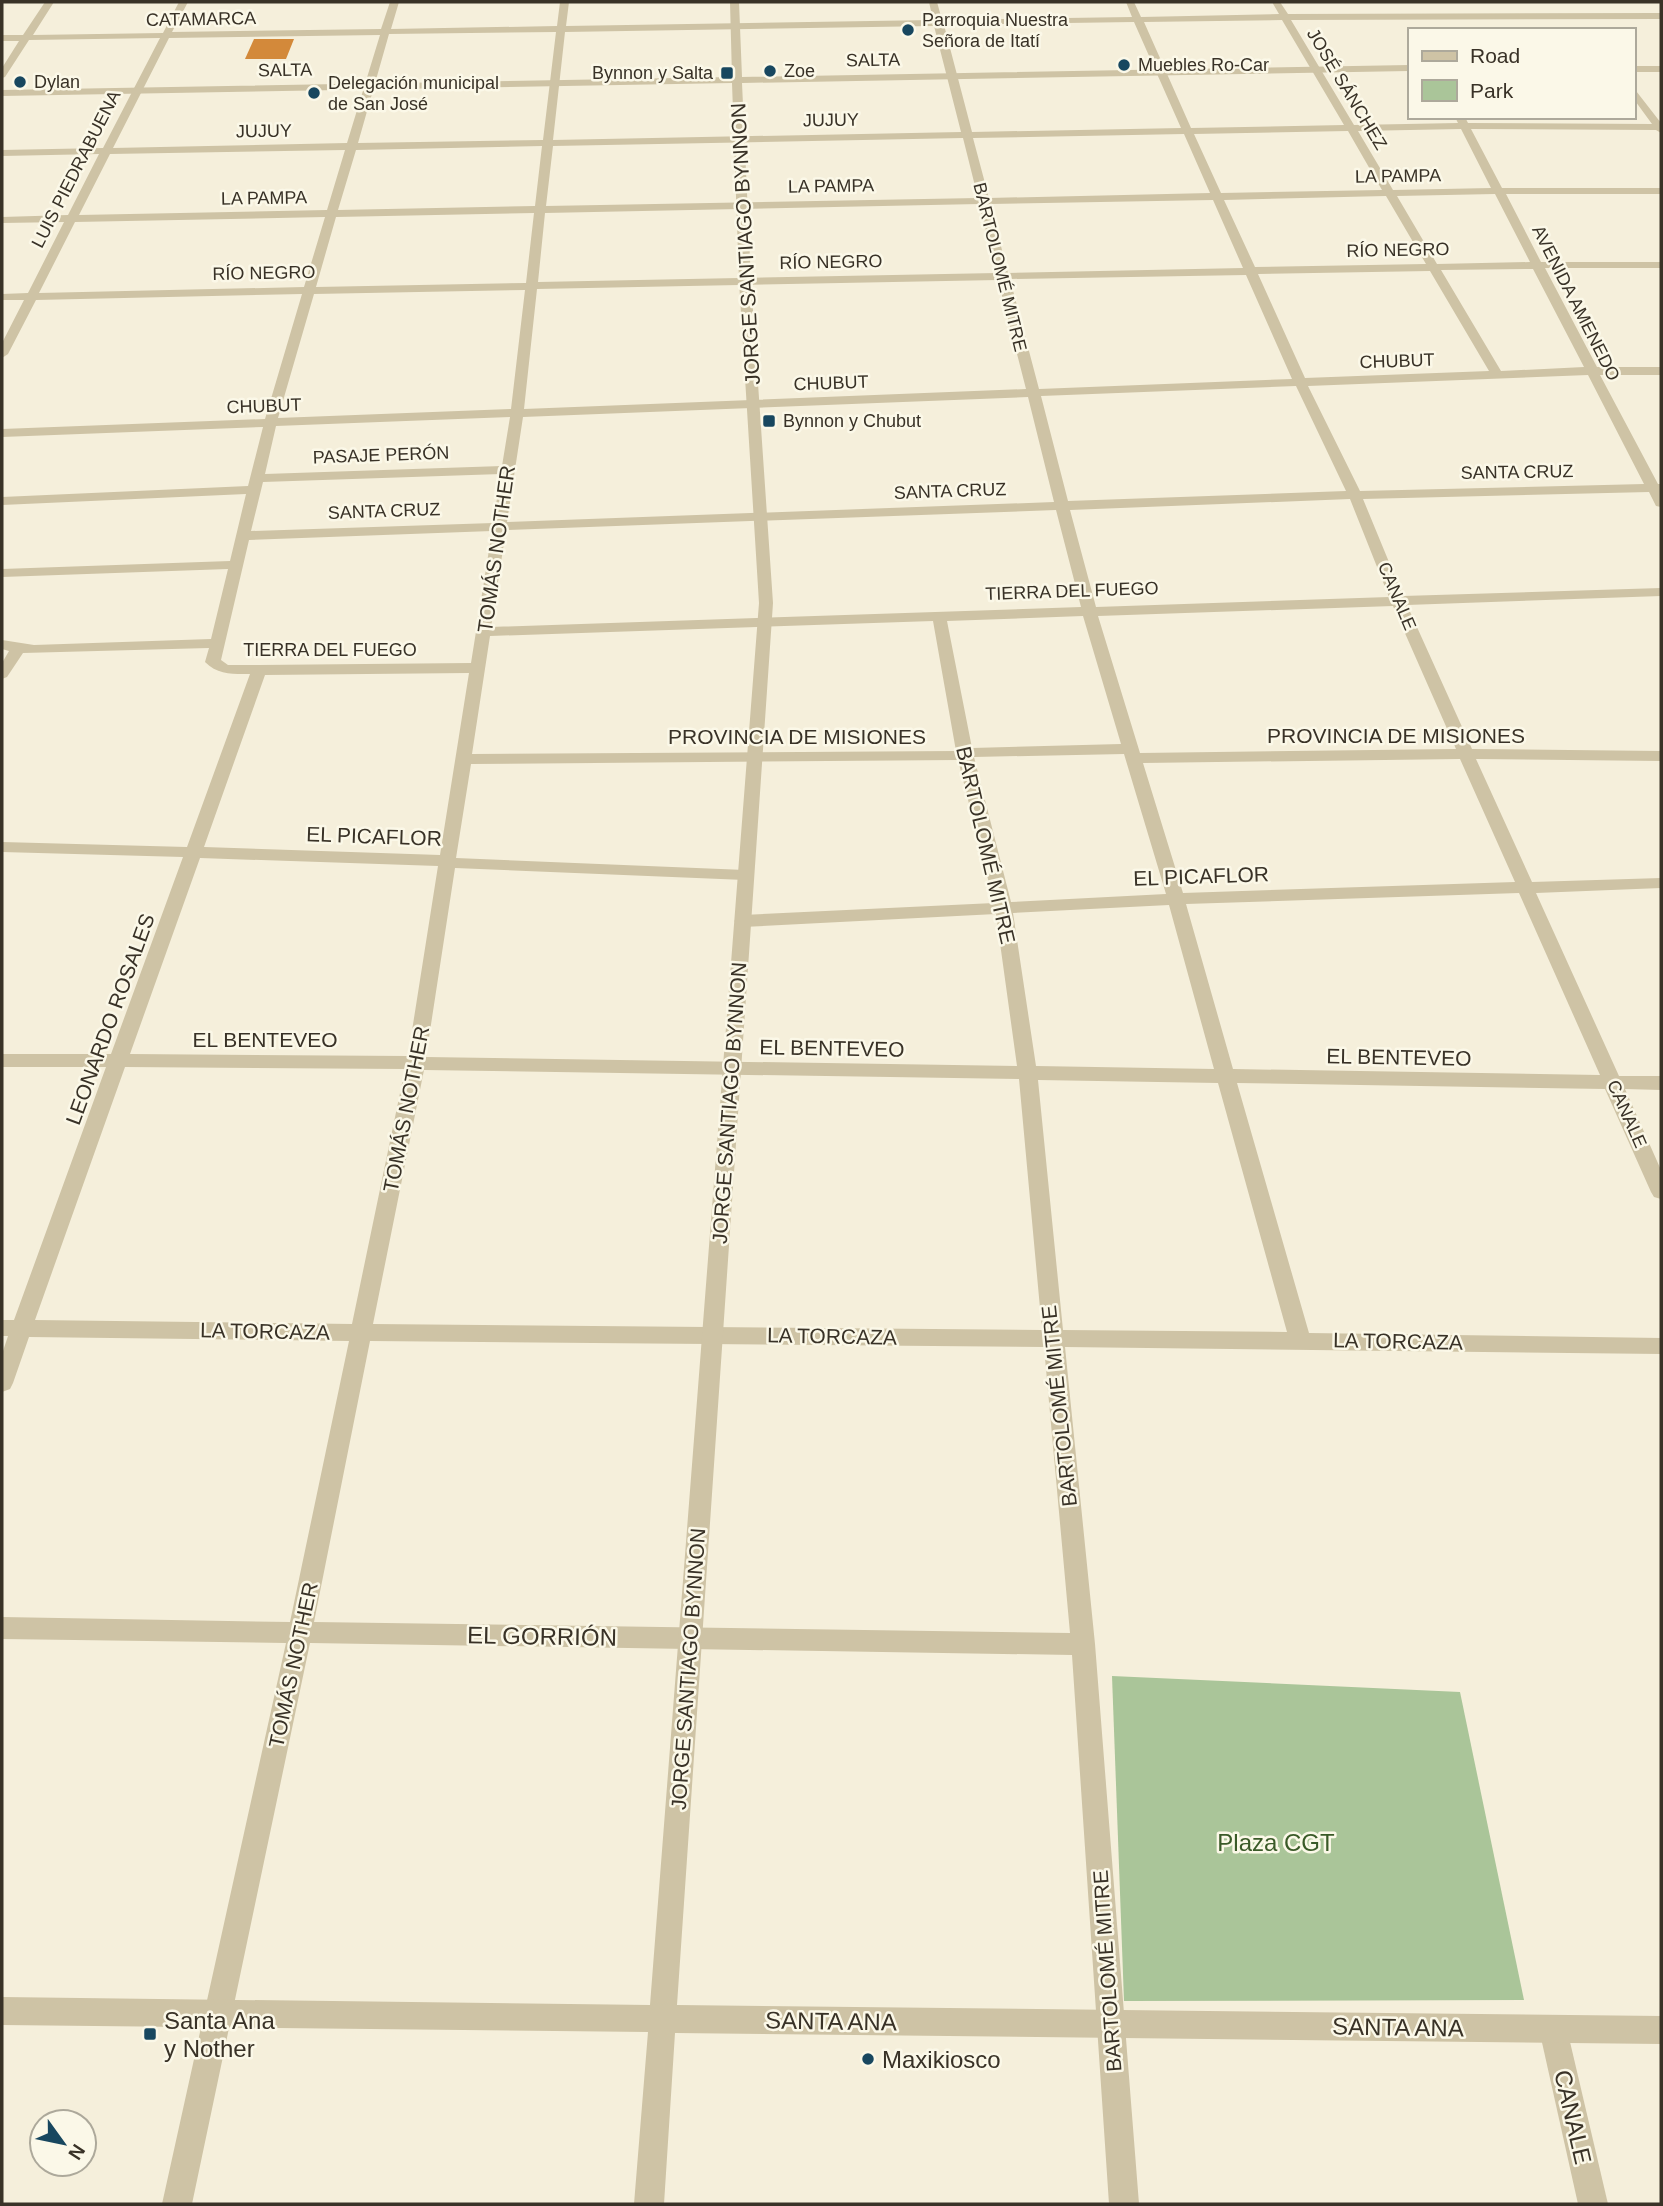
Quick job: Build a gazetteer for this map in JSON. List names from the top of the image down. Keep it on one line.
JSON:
{"streets":{"street":["CATAMARCA","SALTA","JOSÉ SÁNCHEZ","JUJUY","LUIS PIEDRABUENA","LA PAMPA","JORGE SANTIAGO BYNNON","RÍO NEGRO","BARTOLOMÉ MITRE","AVENIDA AMENEDO","CHUBUT","PASAJE PERÓN","SANTA CRUZ","TOMÁS NOTHER","TIERRA DEL FUEGO","CANALE","PROVINCIA DE MISIONES","EL PICAFLOR","LEONARDO ROSALES","EL BENTEVEO","LA TORCAZA","EL GORRIÓN","SANTA ANA"]},"crossings":[["CATAMARCA","JOSÉ SÁNCHEZ"],["CATAMARCA","LUIS PIEDRABUENA"],["CATAMARCA","JORGE SANTIAGO BYNNON"],["CATAMARCA","BARTOLOMÉ MITRE"],["CATAMARCA","TOMÁS NOTHER"],["CATAMARCA","CANALE"],["SALTA","JOSÉ SÁNCHEZ"],["SALTA","LUIS PIEDRABUENA"],["SALTA","JORGE SANTIAGO BYNNON"],["SALTA","BARTOLOMÉ MITRE"],["SALTA","TOMÁS NOTHER"],["SALTA","CANALE"],["JOSÉ SÁNCHEZ","JUJUY"],["JOSÉ SÁNCHEZ","LA PAMPA"],["JOSÉ SÁNCHEZ","RÍO NEGRO"],["JOSÉ SÁNCHEZ","CHUBUT"],["JUJUY","LUIS PIEDRABUENA"],["JUJUY","JORGE SANTIAGO BYNNON"],["JUJUY","BARTOLOMÉ MITRE"],["JUJUY","AVENIDA AMENEDO"],["JUJUY","TOMÁS NOTHER"],["JUJUY","CANALE"],["LUIS PIEDRABUENA","LA PAMPA"],["LUIS PIEDRABUENA","RÍO NEGRO"],["LA PAMPA","JORGE SANTIAGO BYNNON"],["LA PAMPA","BARTOLOMÉ MITRE"],["LA PAMPA","AVENIDA AMENEDO"],["LA PAMPA","TOMÁS NOTHER"],["LA PAMPA","CANALE"],["JORGE SANTIAGO BYNNON","RÍO NEGRO"],["JORGE SANTIAGO BYNNON","CHUBUT"],["JORGE SANTIAGO BYNNON","SANTA CRUZ"],["JORGE SANTIAGO BYNNON","TIERRA DEL FUEGO"],["JORGE SANTIAGO BYNNON","PROVINCIA DE MISIONES"],["JORGE SANTIAGO BYNNON","EL PICAFLOR"],["JORGE SANTIAGO BYNNON","EL BENTEVEO"],["JORGE SANTIAGO BYNNON","LA TORCAZA"],["JORGE SANTIAGO BYNNON","EL GORRIÓN"],["JORGE SANTIAGO BYNNON","SANTA ANA"],["RÍO NEGRO","BARTOLOMÉ MITRE"],["RÍO NEGRO","AVENIDA AMENEDO"],["RÍO NEGRO","TOMÁS NOTHER"],["RÍO NEGRO","CANALE"],["BARTOLOMÉ MITRE","CHUBUT"],["BARTOLOMÉ MITRE","SANTA CRUZ"],["BARTOLOMÉ MITRE","TIERRA DEL FUEGO"],["BARTOLOMÉ MITRE","PROVINCIA DE MISIONES"],["BARTOLOMÉ MITRE","EL PICAFLOR"],["BARTOLOMÉ MITRE","EL BENTEVEO"],["BARTOLOMÉ MITRE","LA TORCAZA"],["BARTOLOMÉ MITRE","EL GORRIÓN"],["BARTOLOMÉ MITRE","SANTA ANA"],["AVENIDA AMENEDO","CHUBUT"],["AVENIDA AMENEDO","SANTA CRUZ"],["CHUBUT","TOMÁS NOTHER"],["CHUBUT","CANALE"],["PASAJE PERÓN","TOMÁS NOTHER"],["SANTA CRUZ","TOMÁS NOTHER"],["SANTA CRUZ","CANALE"],["TOMÁS NOTHER","TIERRA DEL FUEGO"],["TOMÁS NOTHER","PROVINCIA DE MISIONES"],["TOMÁS NOTHER","EL PICAFLOR"],["TOMÁS NOTHER","EL BENTEVEO"],["TOMÁS NOTHER","LA TORCAZA"],["TOMÁS NOTHER","EL GORRIÓN"],["TOMÁS NOTHER","SANTA ANA"],["TIERRA DEL FUEGO","CANALE"],["TIERRA DEL FUEGO","LEONARDO ROSALES"],["CANALE","PROVINCIA DE MISIONES"],["CANALE","EL PICAFLOR"],["CANALE","EL BENTEVEO"],["CANALE","SANTA ANA"],["EL PICAFLOR","LEONARDO ROSALES"],["LEONARDO ROSALES","EL BENTEVEO"],["LEONARDO ROSALES","LA TORCAZA"]],"parks":["Plaza CGT"],"places":{"other":["Parroquia Nuestra Señora de Itatí","Muebles Ro-Car","Zoe","Dylan","Delegación municipal de San José","Maxikiosco"],"transit":["Bynnon y Salta","Bynnon y Chubut","Santa Ana y Nother"]},"legend":["Road","Park"],"north":"bottom right"}
